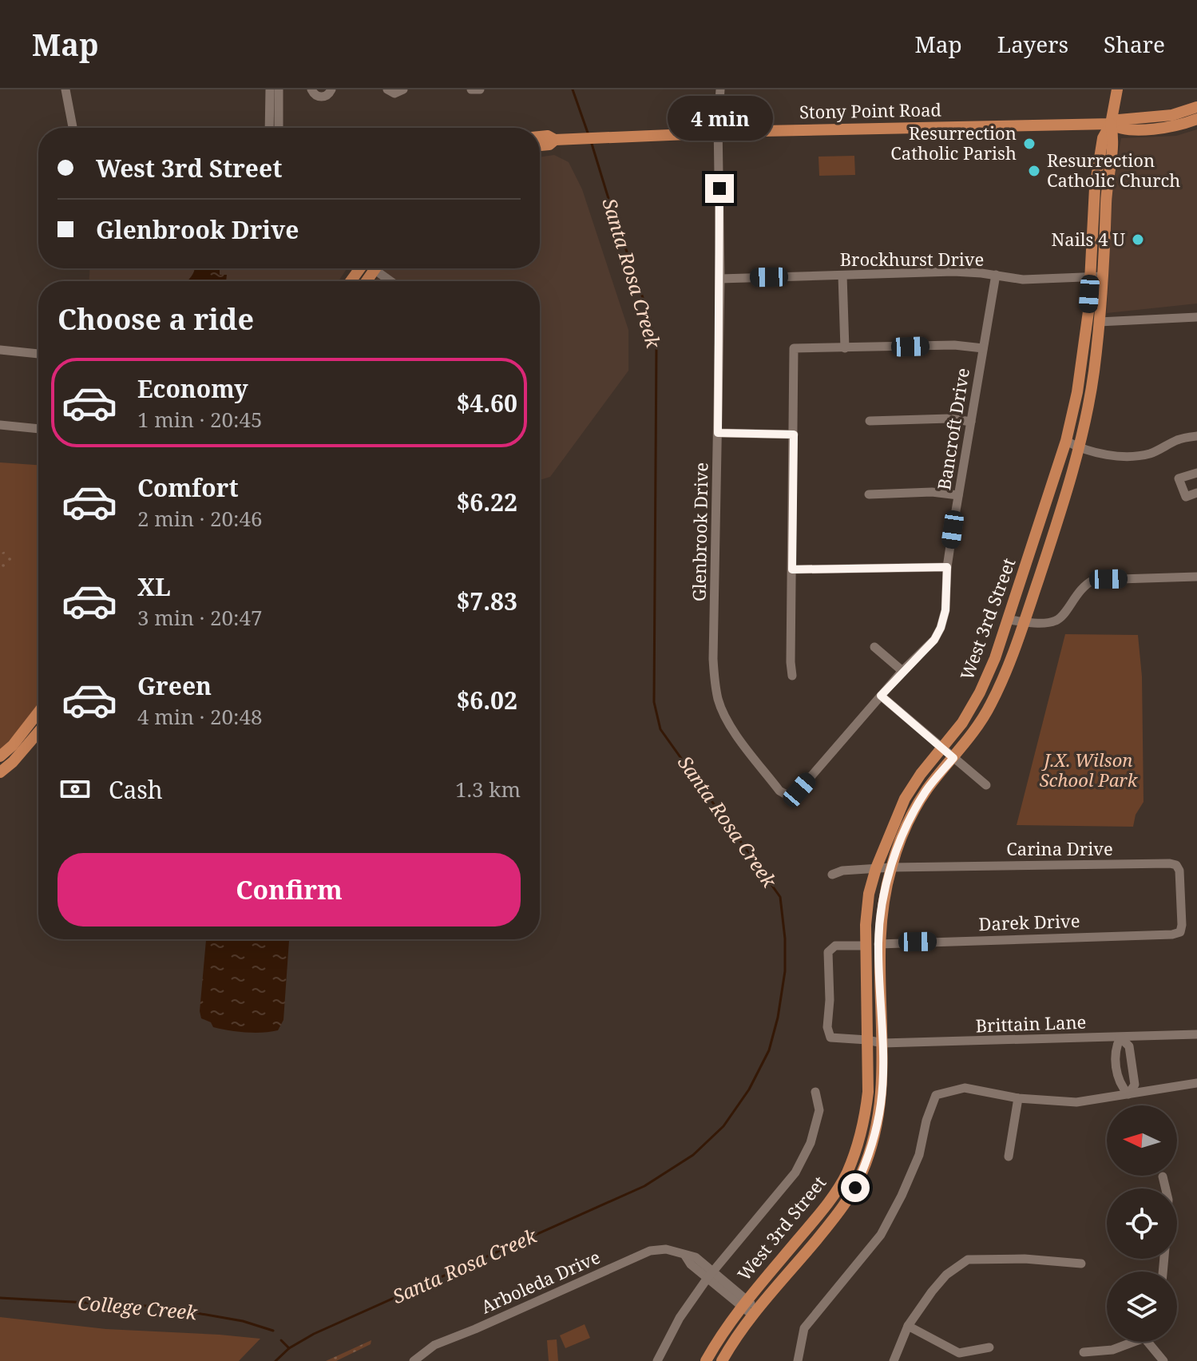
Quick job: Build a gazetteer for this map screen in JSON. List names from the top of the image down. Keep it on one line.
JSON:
{"streets":{"main road":["Stony Point Road","West 3rd Street"],"street":["Brockhurst Drive","Bancroft Drive","Glenbrook Drive","Carina Drive","Darek Drive","Brittain Lane","Arboleda Drive"]},"crossings":[["Stony Point Road","Glenbrook Drive"],["Stony Point Road","West 3rd Street"],["Brockhurst Drive","Bancroft Drive"],["Brockhurst Drive","Glenbrook Drive"],["Brockhurst Drive","West 3rd Street"],["Bancroft Drive","Glenbrook Drive"],["West 3rd Street","Carina Drive"],["West 3rd Street","Darek Drive"],["West 3rd Street","Brittain Lane"],["West 3rd Street","Arboleda Drive"],["Carina Drive","Darek Drive"]],"water":["Santa Rosa Creek","College Creek"],"parks":["J.X. Wilson School Park"],"places":["Resurrection Catholic Parish","Resurrection Catholic Church","Nails 4 U"],"north":"left","page":{"header":"Map","nav":["Map","Layers","Share"],"bubble":"4 min","banner":["West 3rd Street","Glenbrook Drive"],"heading":"Choose a ride","list":[{"name":"Economy","note":"1 min · 20:45","value":"$4.60"},{"name":"Comfort","note":"2 min · 20:46","value":"$6.22"},{"name":"XL","note":"3 min · 20:47","value":"$7.83"},{"name":"Green","note":"4 min · 20:48","value":"$6.02"}],"pay":["Cash","1.3 km"],"buttons":"Confirm"}}
